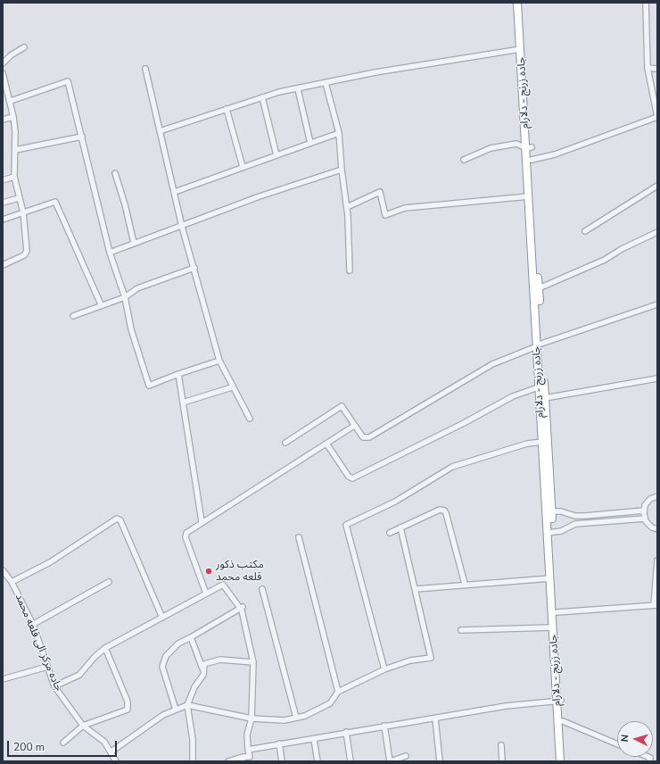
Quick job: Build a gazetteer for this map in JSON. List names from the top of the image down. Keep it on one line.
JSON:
{"streets":{"highway":["جاده زرنج - دلارام"],"street":["جاده مرکز الی قلعه محمد"]},"places":["مکتب ذکور قلعه محمد"],"scale_bar":"200 m","north":"left"}
